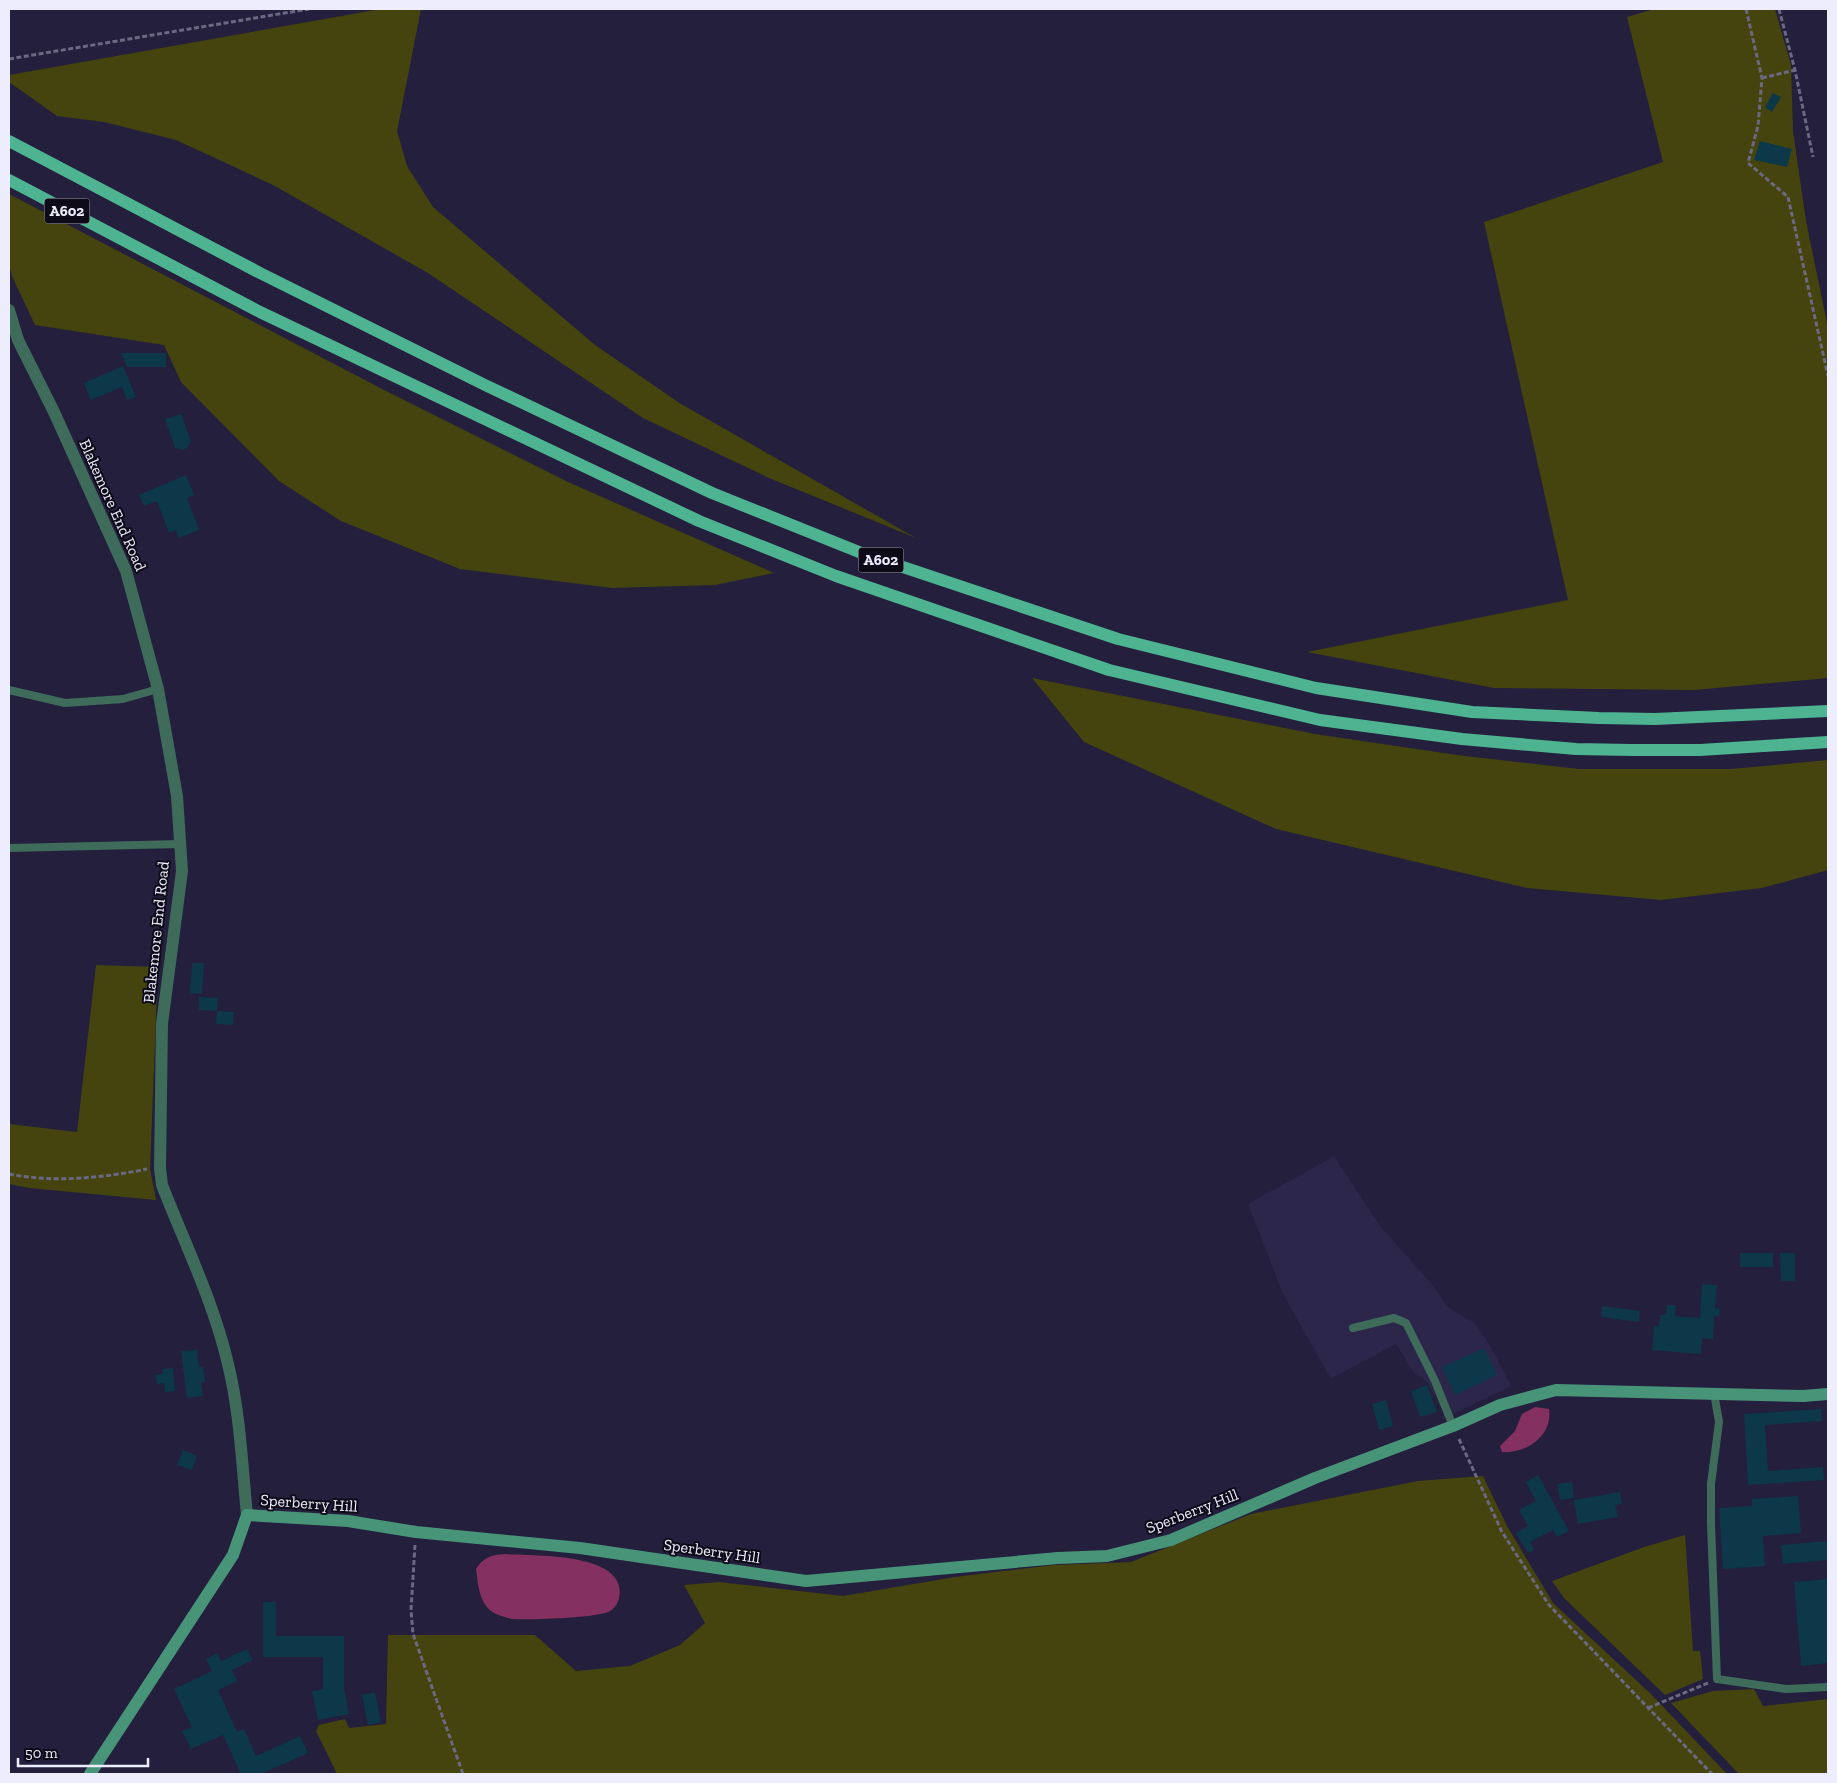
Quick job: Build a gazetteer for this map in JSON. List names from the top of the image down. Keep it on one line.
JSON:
{"streets":{"main road":["A602"],"street":["Blakemore End Road","Sperberry Hill"]},"crossings":[["Blakemore End Road","Sperberry Hill"]],"scale_bar":"50 m"}
